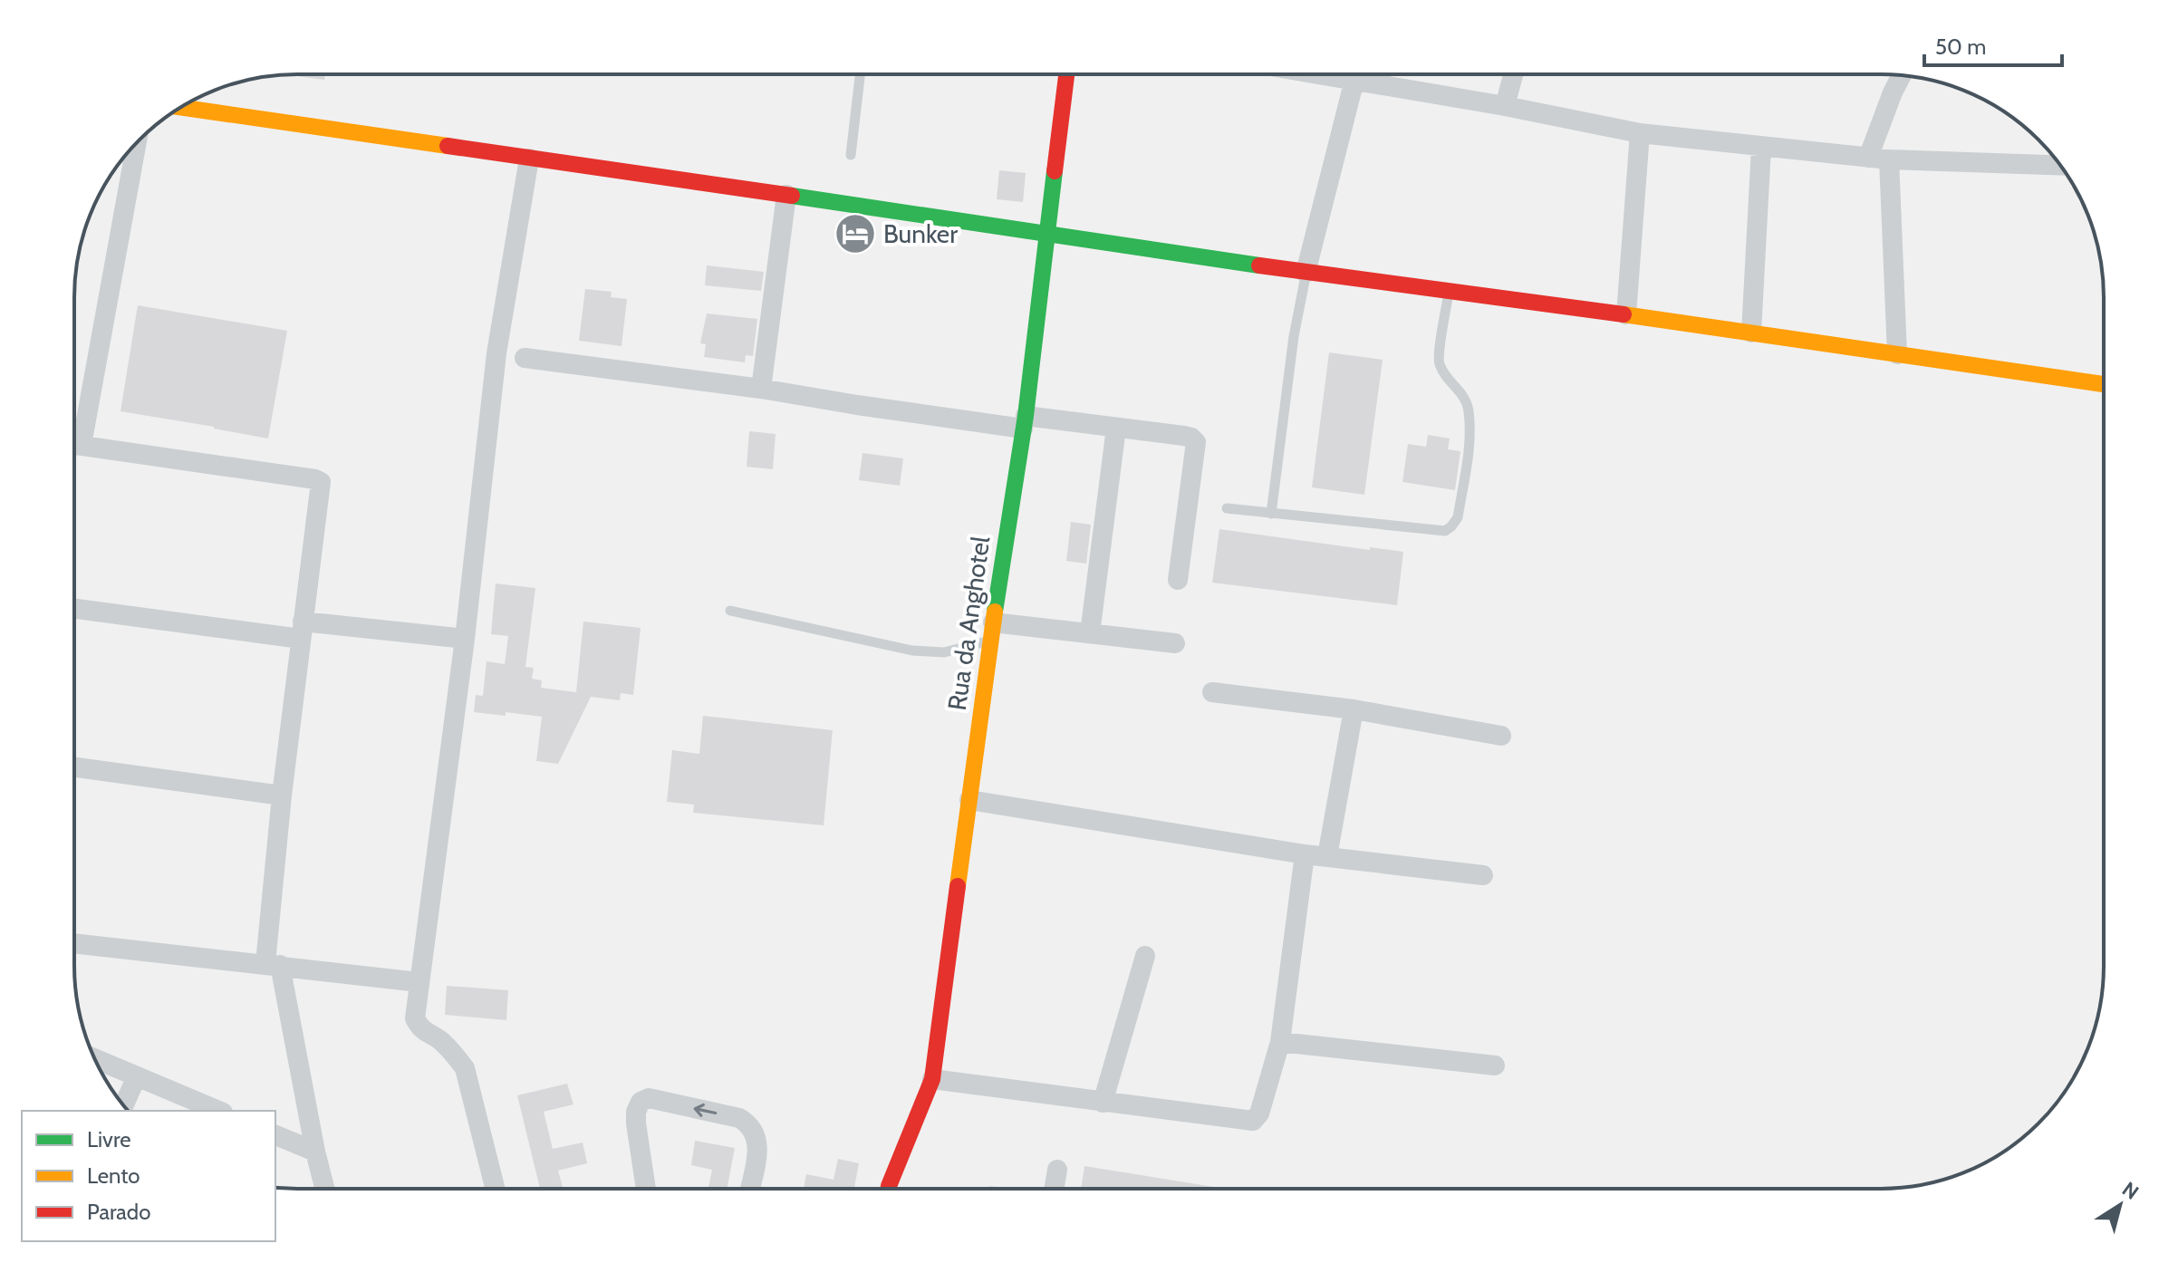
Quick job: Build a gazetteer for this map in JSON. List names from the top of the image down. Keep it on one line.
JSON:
{"streets":{"street":["Rua da Anghotel"]},"places":{"hotel":["Bunker"]},"legend":["Livre","Lento","Parado"],"scale_bar":"50 m","north":"top right"}
